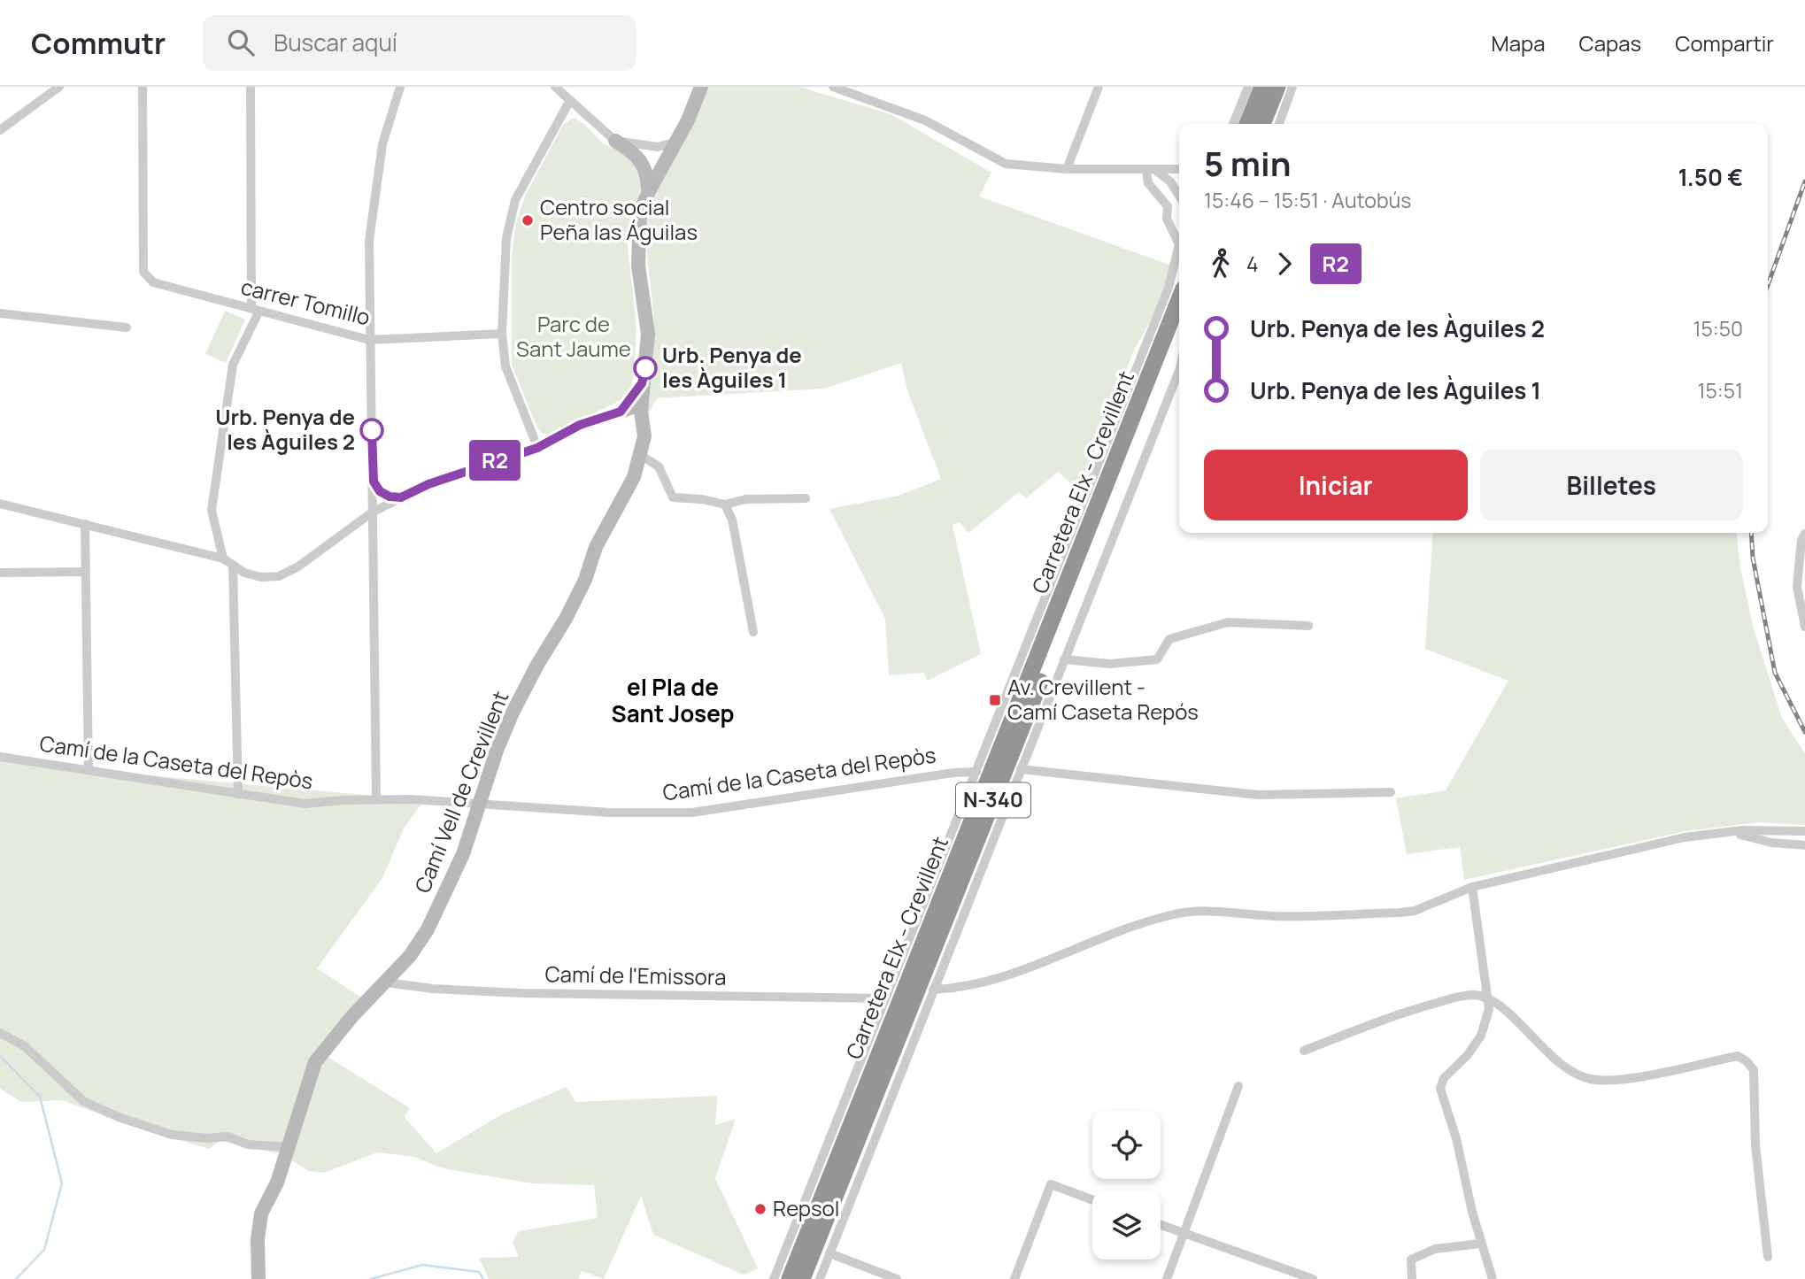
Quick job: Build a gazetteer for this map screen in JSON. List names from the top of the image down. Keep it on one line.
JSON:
{"streets":{"highway":["Carretera Elx - Crevillent","N-340"],"street":["carrer Tomillo","Camí de la Caseta del Repòs","Camí Vell de Crevillent","Camí de l'Emissora"]},"crossings":[["Camí de la Caseta del Repòs","Camí Vell de Crevillent"],["Camí Vell de Crevillent","Camí de l'Emissora"]],"districts":["el Pla de Sant Josep"],"parks":["Parc de Sant Jaume"],"places":{"other":["Centro social Peña las Águilas","Urb. Penya de les Àguiles 1","Urb. Penya de les Àguiles 2","Repsol"],"transit":["Av. Crevillent - Camí Caseta Repós"]},"lines":["bus line R2"],"page":{"header":"Commutr","search":"Buscar aquí","nav":["Mapa","Capas","Compartir"],"on_map":"R2","heading":["5 min","15:46 – 15:51 · Autobús","1.50 €"],"legs":["4","R2"],"list":[{"name":"Urb. Penya de les Àguiles 2","value":"15:50"},{"name":"Urb. Penya de les Àguiles 1","value":"15:51"}],"buttons":["Iniciar","Billetes"]}}
